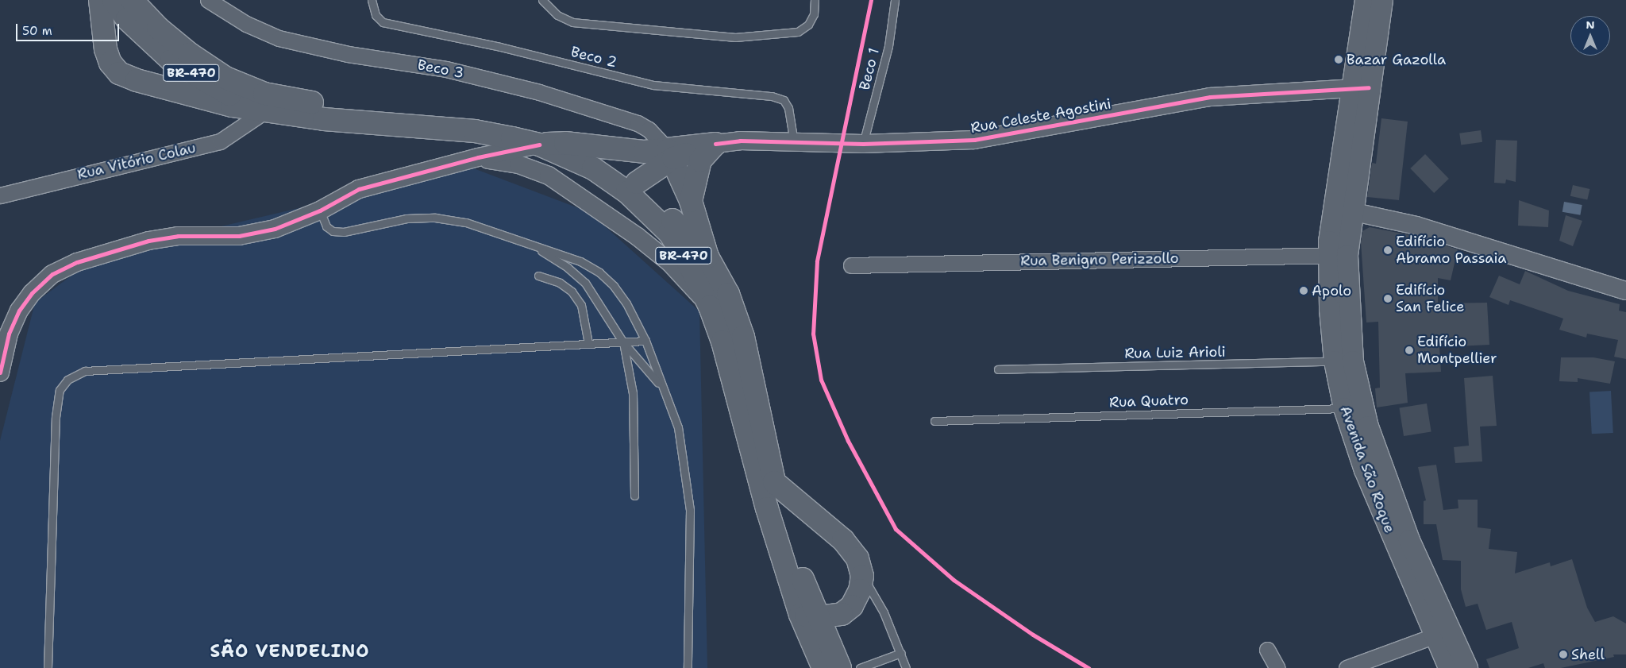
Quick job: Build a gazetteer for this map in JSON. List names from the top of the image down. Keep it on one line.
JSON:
{"streets":{"highway":["BR-470"],"main road":["Avenida São Roque"],"street":["Beco 3","Rua Celeste Agostini","Rua Vitório Colau","Rua Benigno Perizzollo"],"lane":["Beco 2","Beco 1","Rua Luiz Arioli","Rua Quatro"]},"crossings":[["Beco 2","Rua Celeste Agostini"],["Beco 1","Rua Celeste Agostini"],["BR-470","Rua Vitório Colau"],["Rua Celeste Agostini","Avenida São Roque"],["Rua Benigno Perizzollo","Avenida São Roque"],["Rua Luiz Arioli","Avenida São Roque"],["Rua Quatro","Avenida São Roque"]],"districts":["SÃO VENDELINO"],"places":["Bazar Gazolla","Edifício Abramo Passaia","Apolo","Edifício San Felice","Edifício Montpellier","Shell"],"scale_bar":"50 m","north":"top"}
